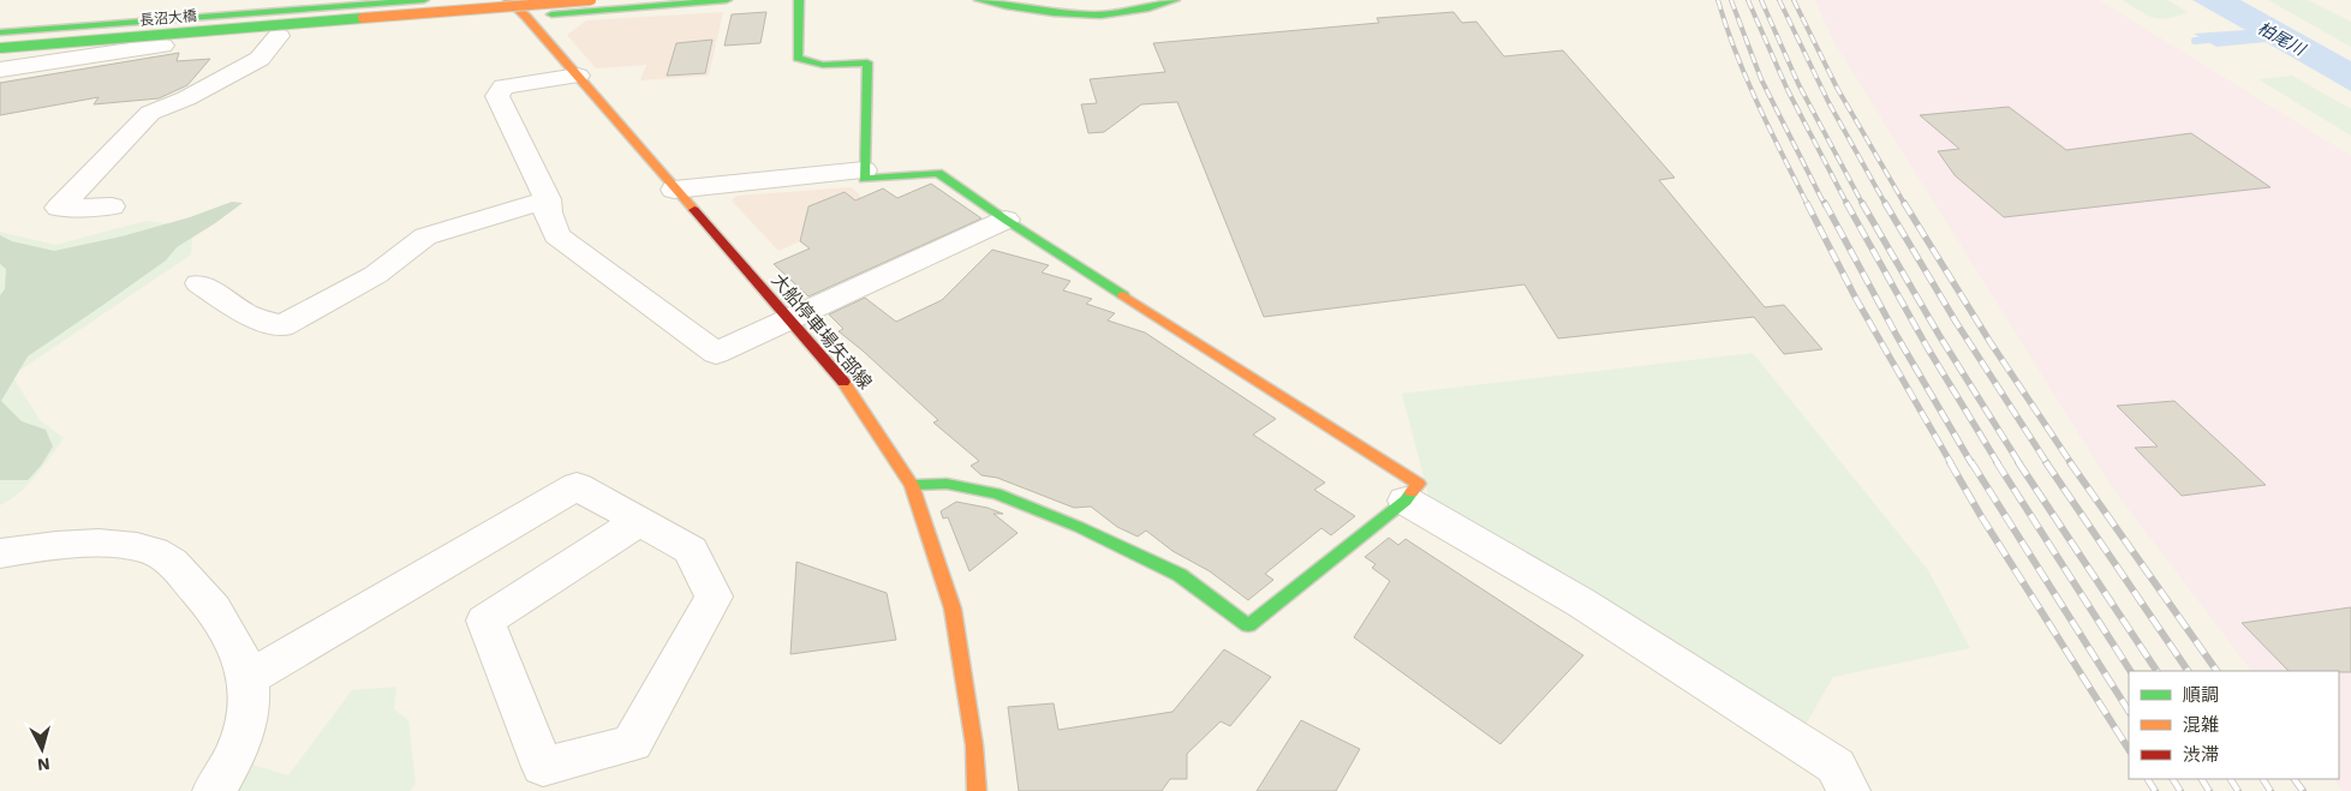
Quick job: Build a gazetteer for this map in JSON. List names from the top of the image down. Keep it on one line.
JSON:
{"streets":{"street":["長沼大橋","大船停車場矢部線"]},"water":["柏尾川"],"legend":["順調","混雑","渋滞"],"north":"bottom"}
